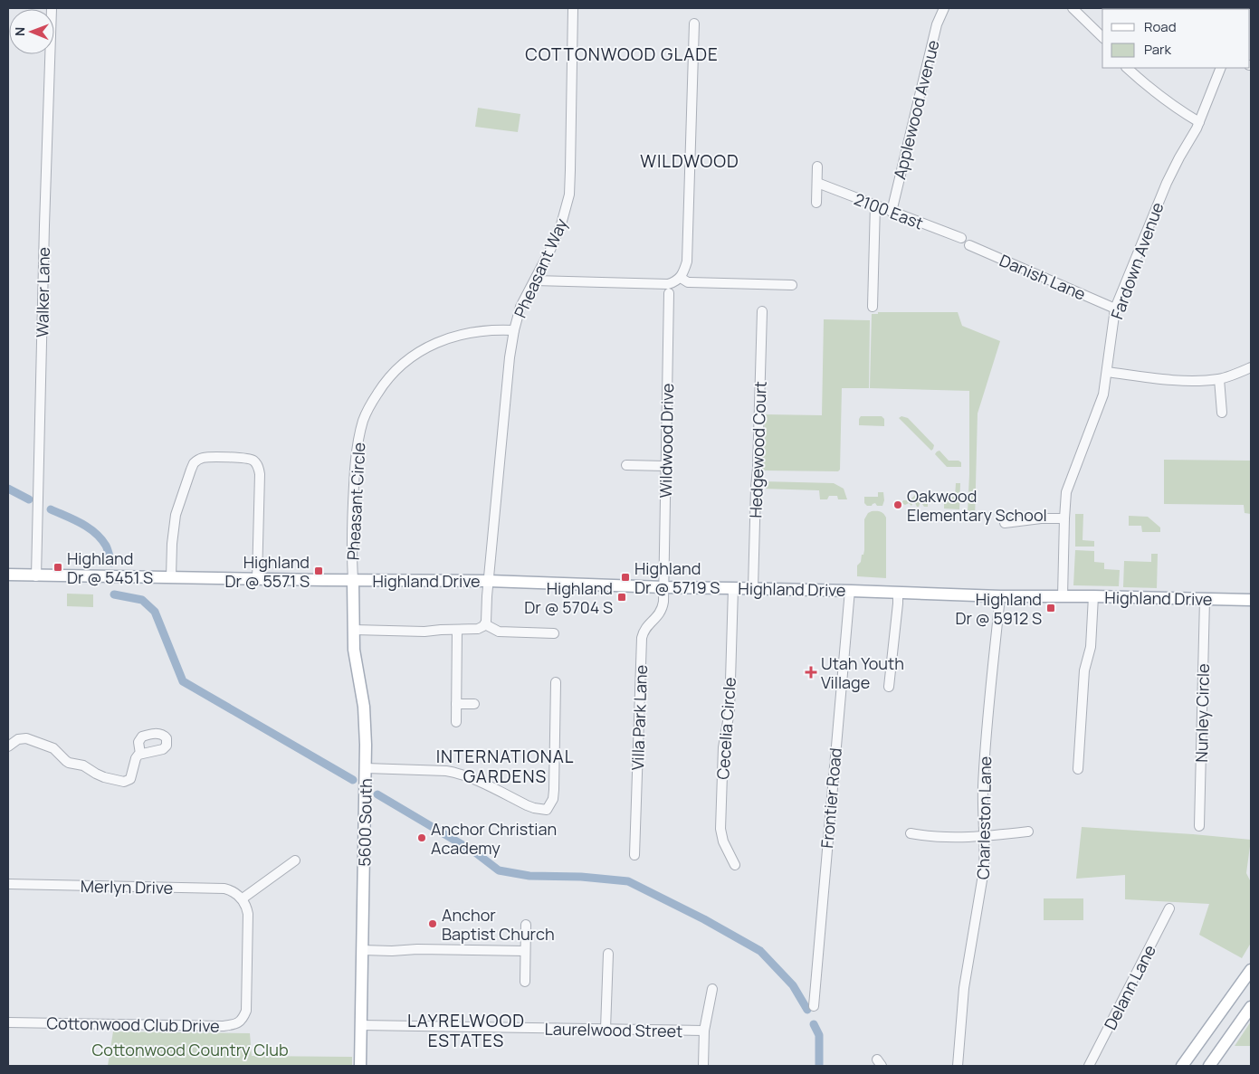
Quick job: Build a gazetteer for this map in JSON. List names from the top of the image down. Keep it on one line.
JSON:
{"streets":{"main road":["Highland Drive","5600 South"],"street":["Applewood Avenue","2100 East","Fardown Avenue","Pheasant Way","Danish Lane","Walker Lane","Wildwood Drive","Hedgewood Court","Pheasant Circle","Nunley Circle","Villa Park Lane","Cecelia Circle","Frontier Road","Charleston Lane","Merlyn Drive","Delann Lane","Cottonwood Club Drive","Laurelwood Street"]},"crossings":[["Applewood Avenue","2100 East"],["Fardown Avenue","Danish Lane"],["Fardown Avenue","Highland Drive"],["Pheasant Way","Pheasant Circle"],["Pheasant Way","Highland Drive"],["Walker Lane","Highland Drive"],["Wildwood Drive","Highland Drive"],["Wildwood Drive","Villa Park Lane"],["Hedgewood Court","Highland Drive"],["Pheasant Circle","Highland Drive"],["Pheasant Circle","5600 South"],["Highland Drive","Nunley Circle"],["Highland Drive","Villa Park Lane"],["Highland Drive","Cecelia Circle"],["Highland Drive","Frontier Road"],["Highland Drive","Charleston Lane"],["Highland Drive","5600 South"],["5600 South","Laurelwood Street"],["Merlyn Drive","Cottonwood Club Drive"]],"districts":["COTTONWOOD GLADE","WILDWOOD","INTERNATIONAL GARDENS","LAYRELWOOD ESTATES"],"parks":["Cottonwood Country Club"],"places":{"other":["Oakwood Elementary School","Anchor Christian Academy","Anchor Baptist Church"],"transit":["Highland Dr @ 5451 S","Highland Dr @ 5571 S","Highland Dr @ 5719 S","Highland Dr @ 5704 S","Highland Dr @ 5912 S"],"health":["Utah Youth Village"]},"legend":["Road","Park"],"north":"left"}
